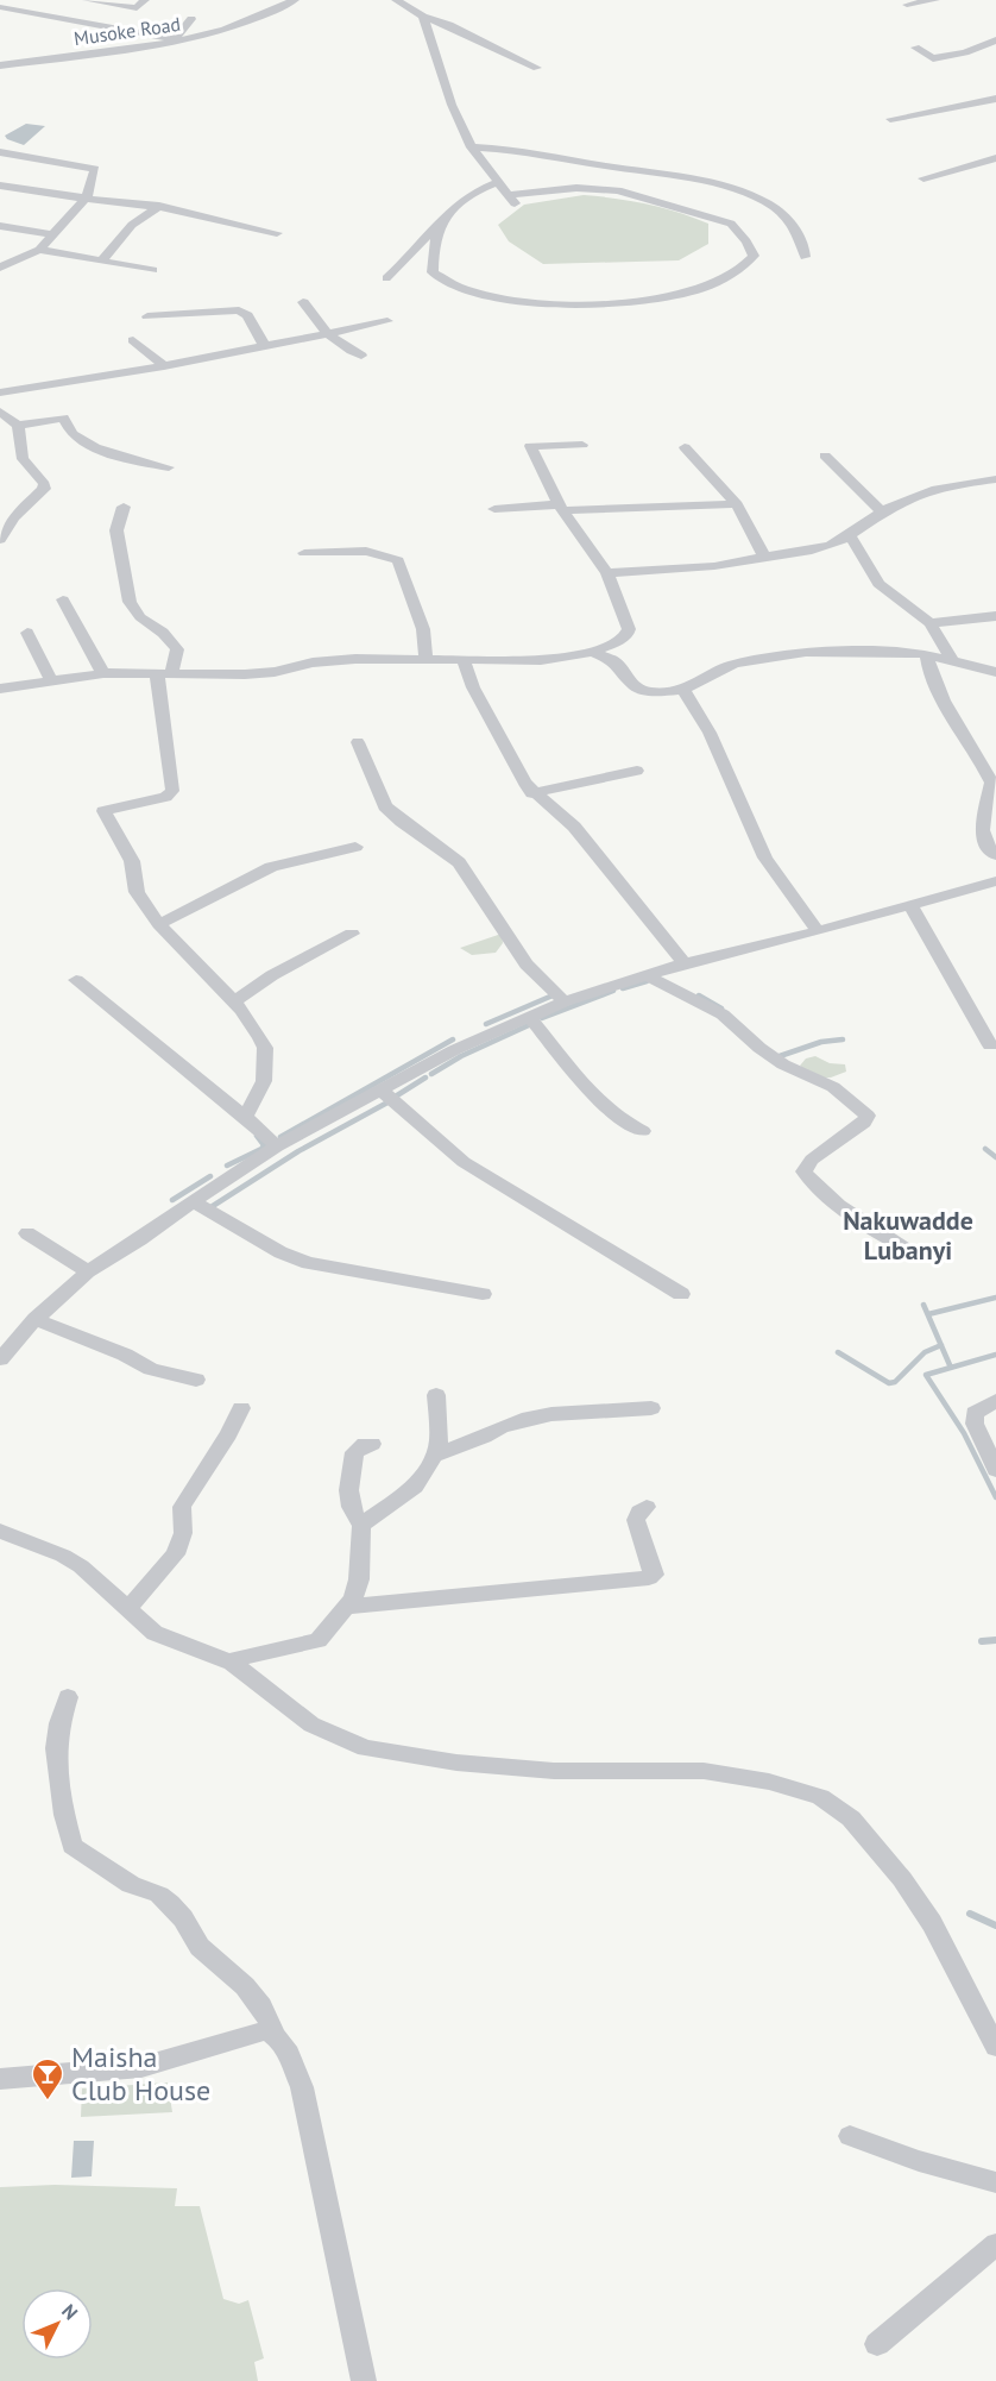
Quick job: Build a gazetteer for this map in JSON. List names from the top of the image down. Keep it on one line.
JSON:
{"streets":{"street":["Musoke Road"]},"districts":["Nakuwadde Lubanyi"],"places":{"bar":["Maisha Club House"]},"north":"top right"}
